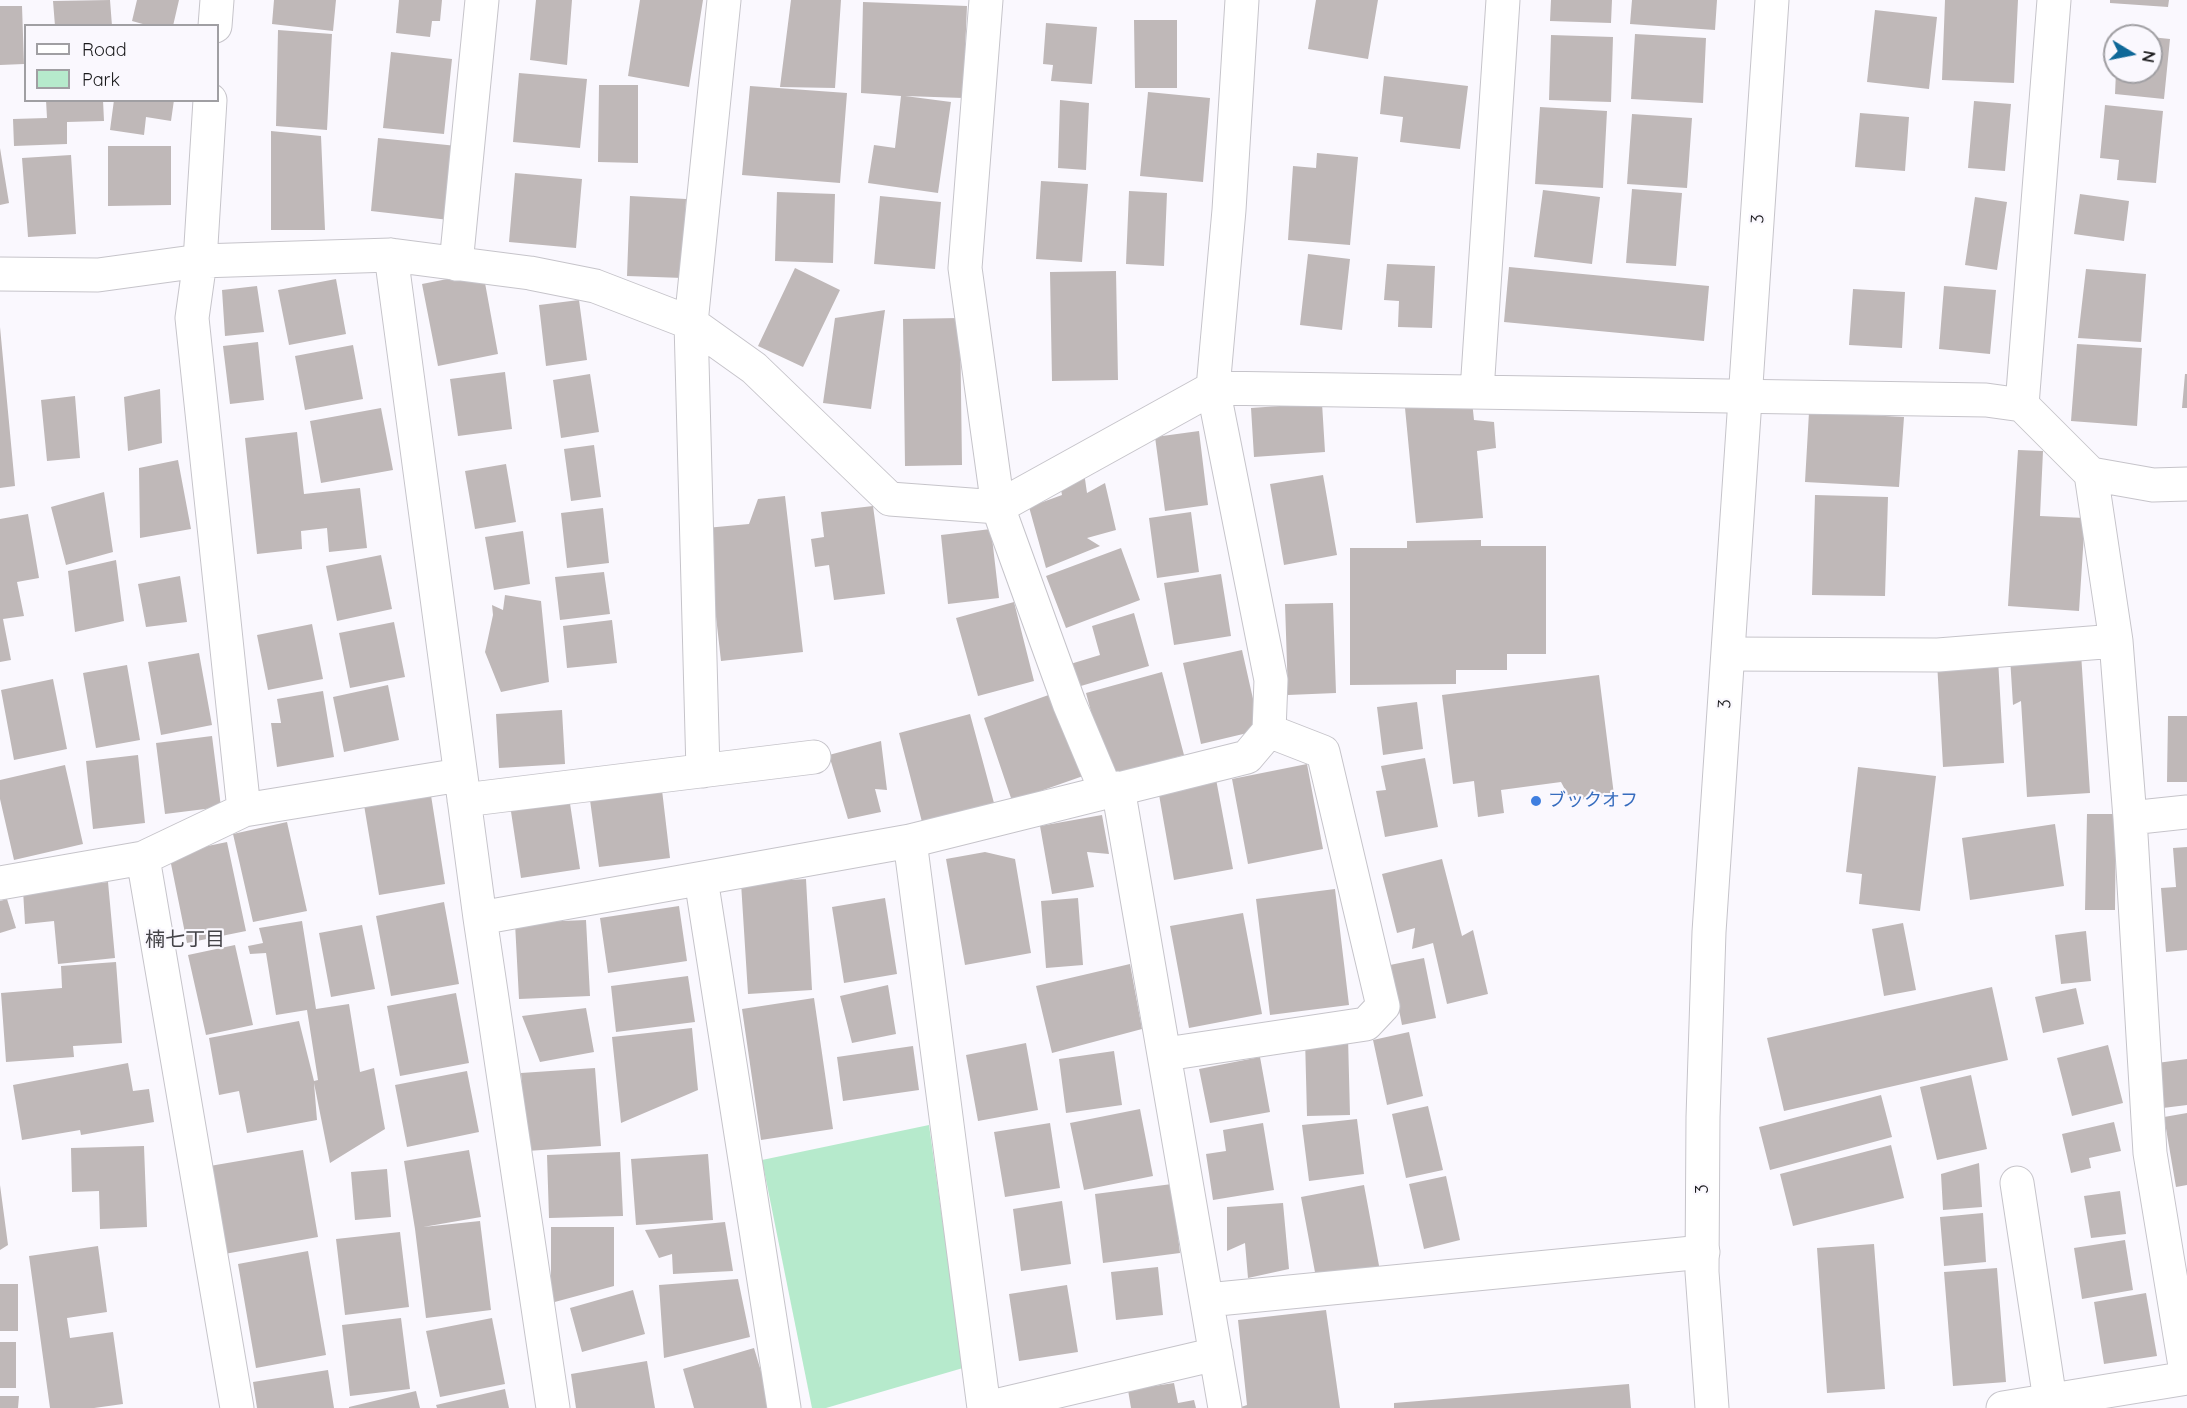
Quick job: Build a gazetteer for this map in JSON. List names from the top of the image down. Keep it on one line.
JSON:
{"streets":{"street":["3"]},"districts":["楠七丁目"],"places":["ブックオフ"],"legend":["Road","Park"],"north":"right"}
